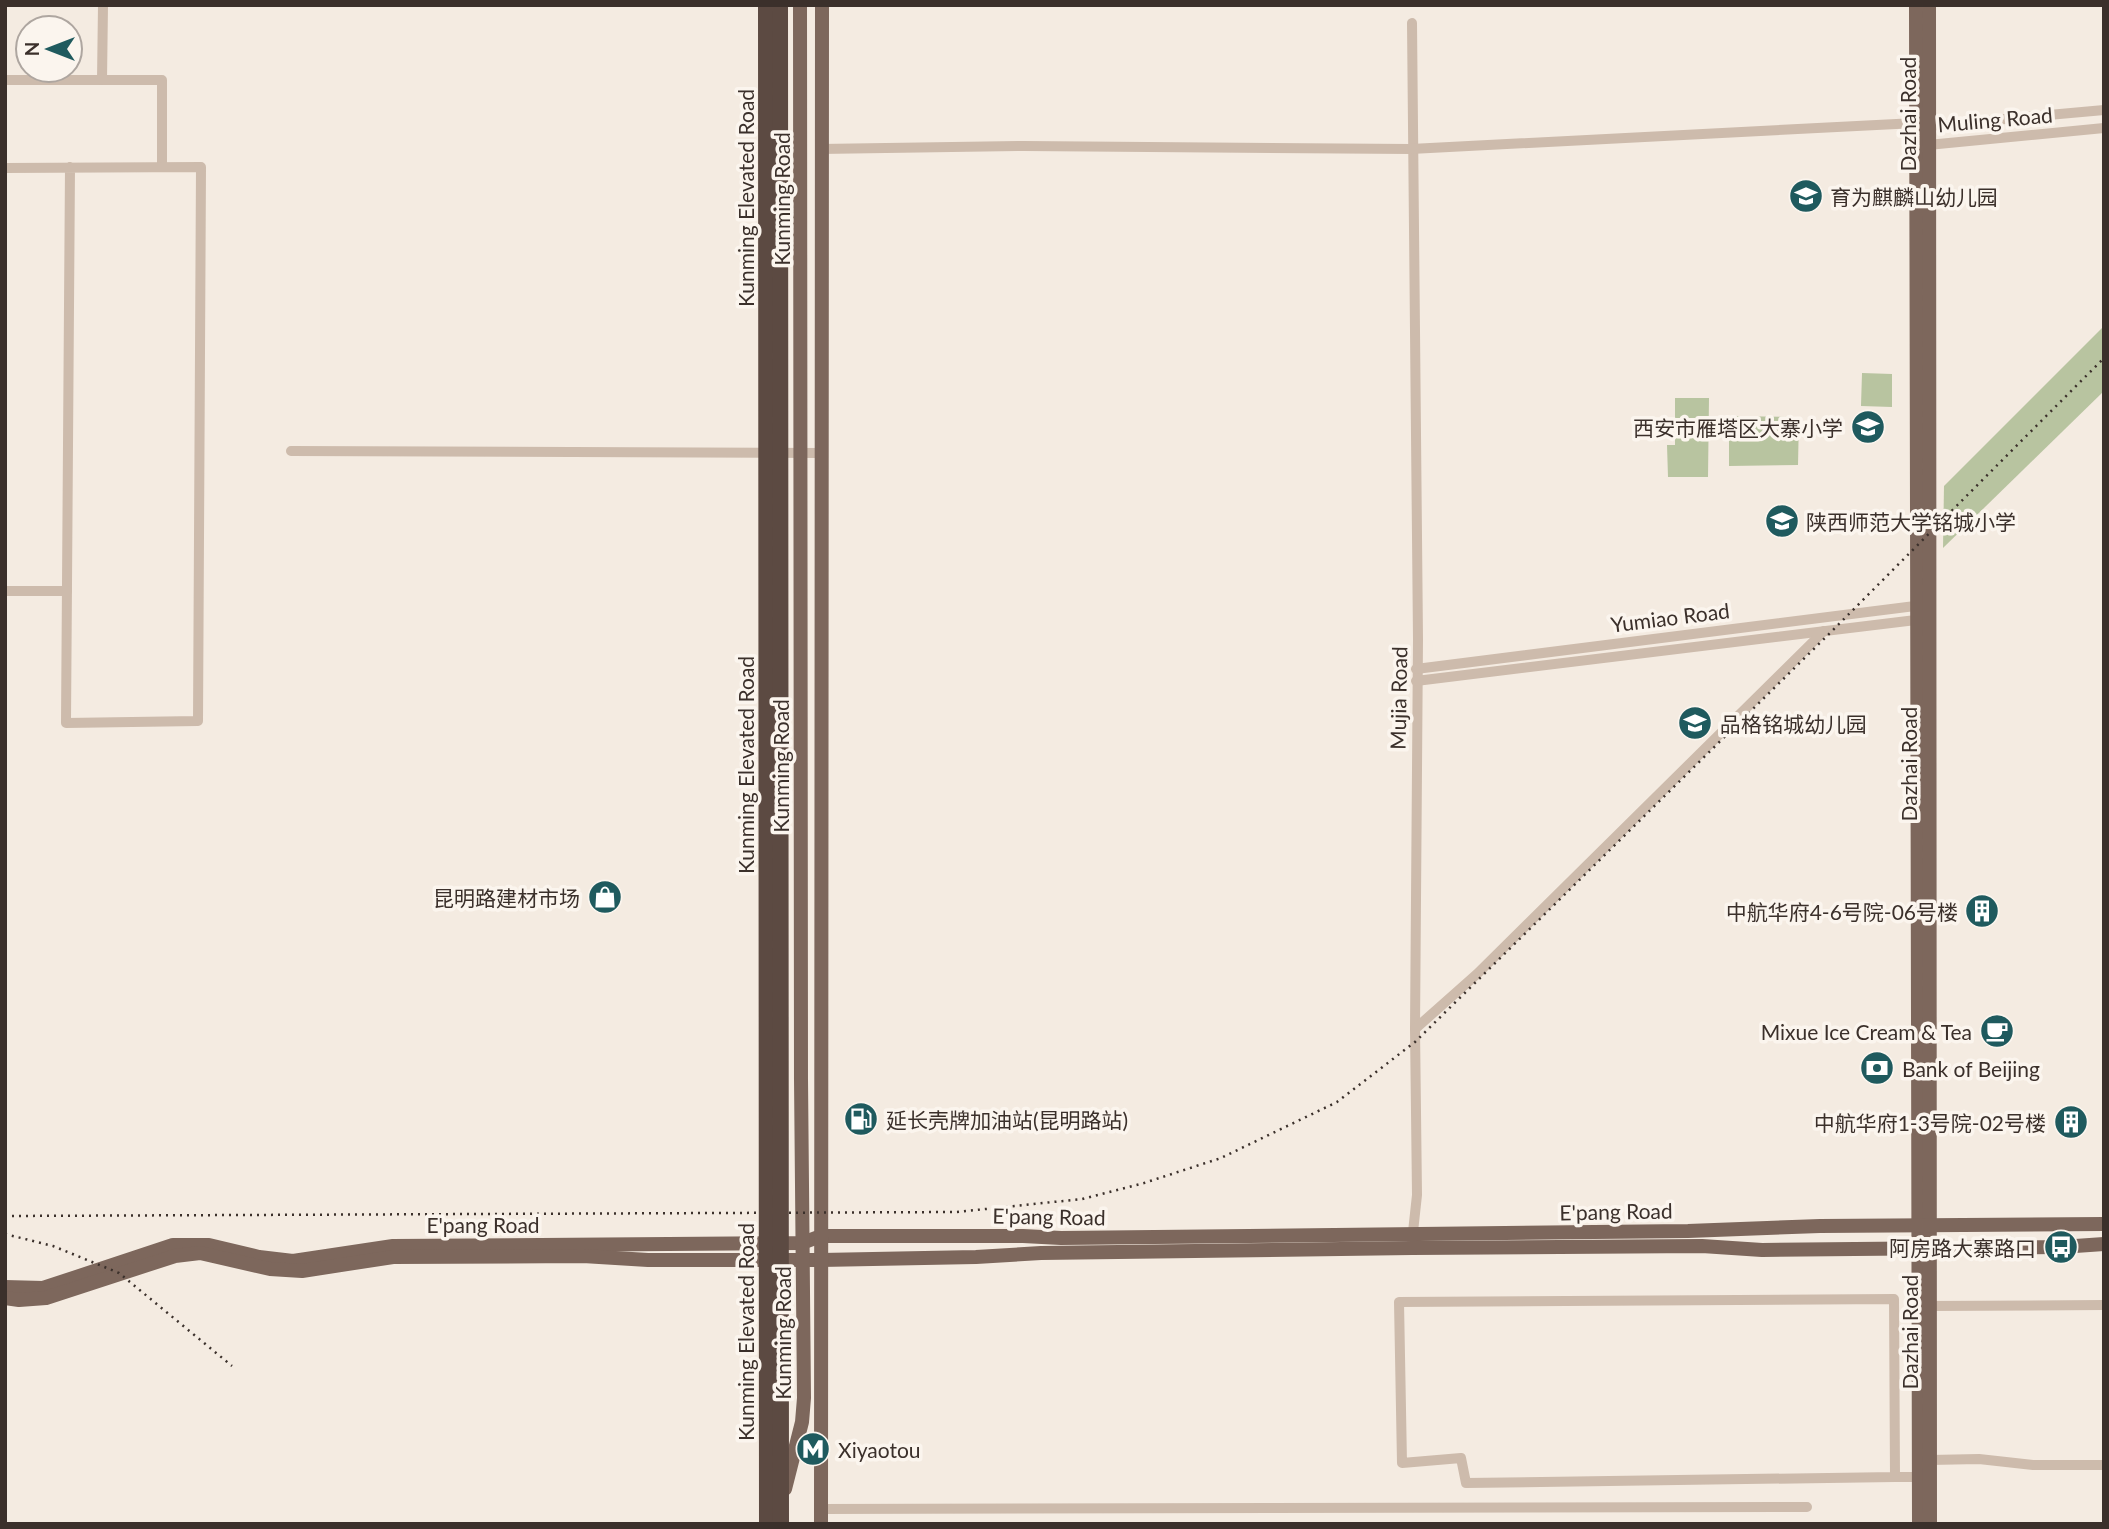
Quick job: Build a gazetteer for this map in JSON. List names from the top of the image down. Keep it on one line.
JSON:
{"streets":{"highway":["Kunming Elevated Road"],"main road":["Dazhai Road","Kunming Road","E'pang Road"],"street":["Muling Road","Yumiao Road","Mujia Road"]},"crossings":[["Dazhai Road","Muling Road"],["Dazhai Road","Yumiao Road"],["Dazhai Road","E'pang Road"],["Kunming Elevated Road","Kunming Road"],["Kunming Road","E'pang Road"],["Yumiao Road","Mujia Road"],["Mujia Road","E'pang Road"]],"places":{"school or university":["育为麒麟山幼儿园","西安市雁塔区大寨小学","陕西师范大学铭城小学","品格铭城幼儿园"],"shop":["昆明路建材市场"],"building":["中航华府4-6号院-06号楼","中航华府1-3号院-02号楼"],"cafe":["Mixue Ice Cream & Tea"],"bank":["Bank of Beijing"],"fuel station":["延长壳牌加油站(昆明路站)"],"bus stop":["阿房路大寨路口"],"metro station":["Xiyaotou"]},"north":"left"}
